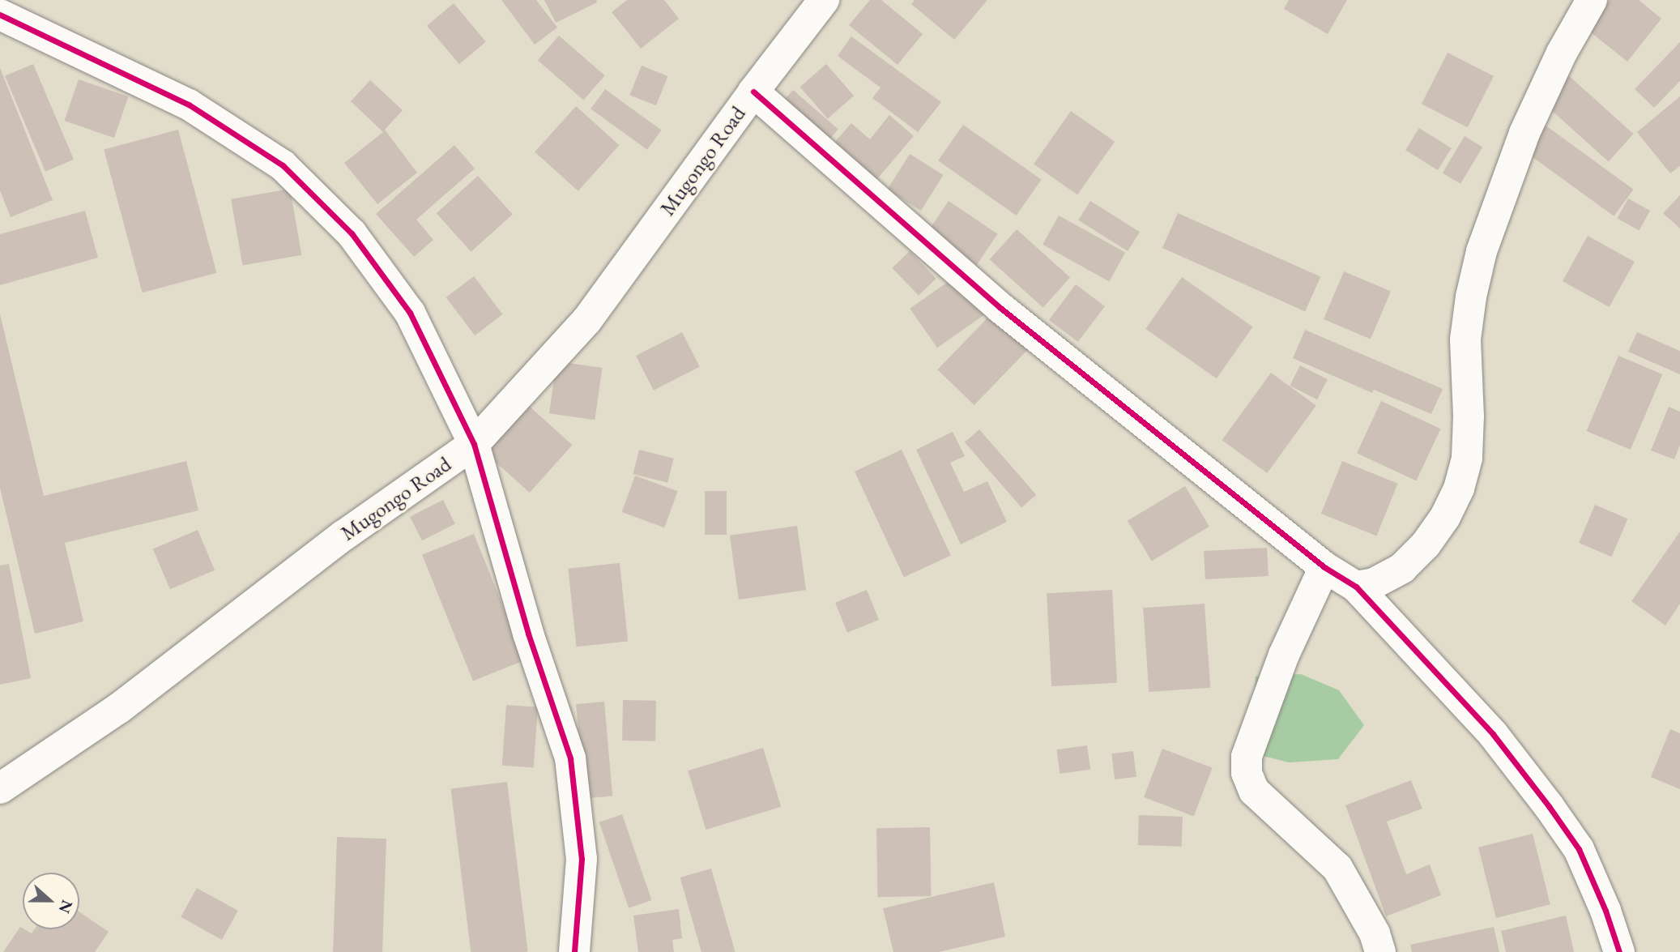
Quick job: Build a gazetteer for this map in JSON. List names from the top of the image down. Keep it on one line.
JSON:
{"streets":{"street":["Mugongo Road"]},"north":"right"}
